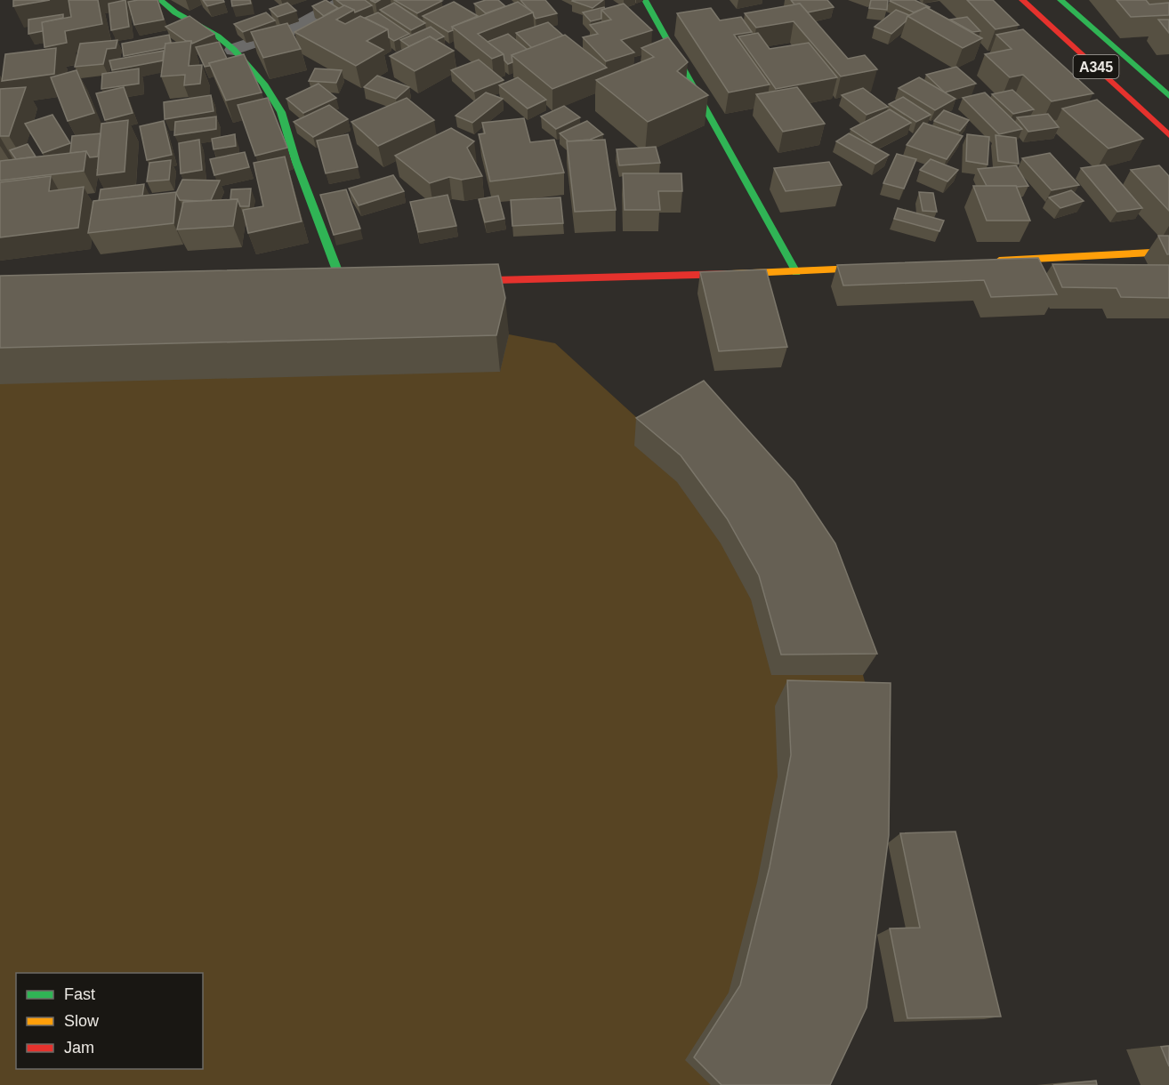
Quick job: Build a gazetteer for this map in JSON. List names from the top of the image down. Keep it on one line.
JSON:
{"streets":{"main road":["A345"]},"legend":["Fast","Slow","Jam"]}
